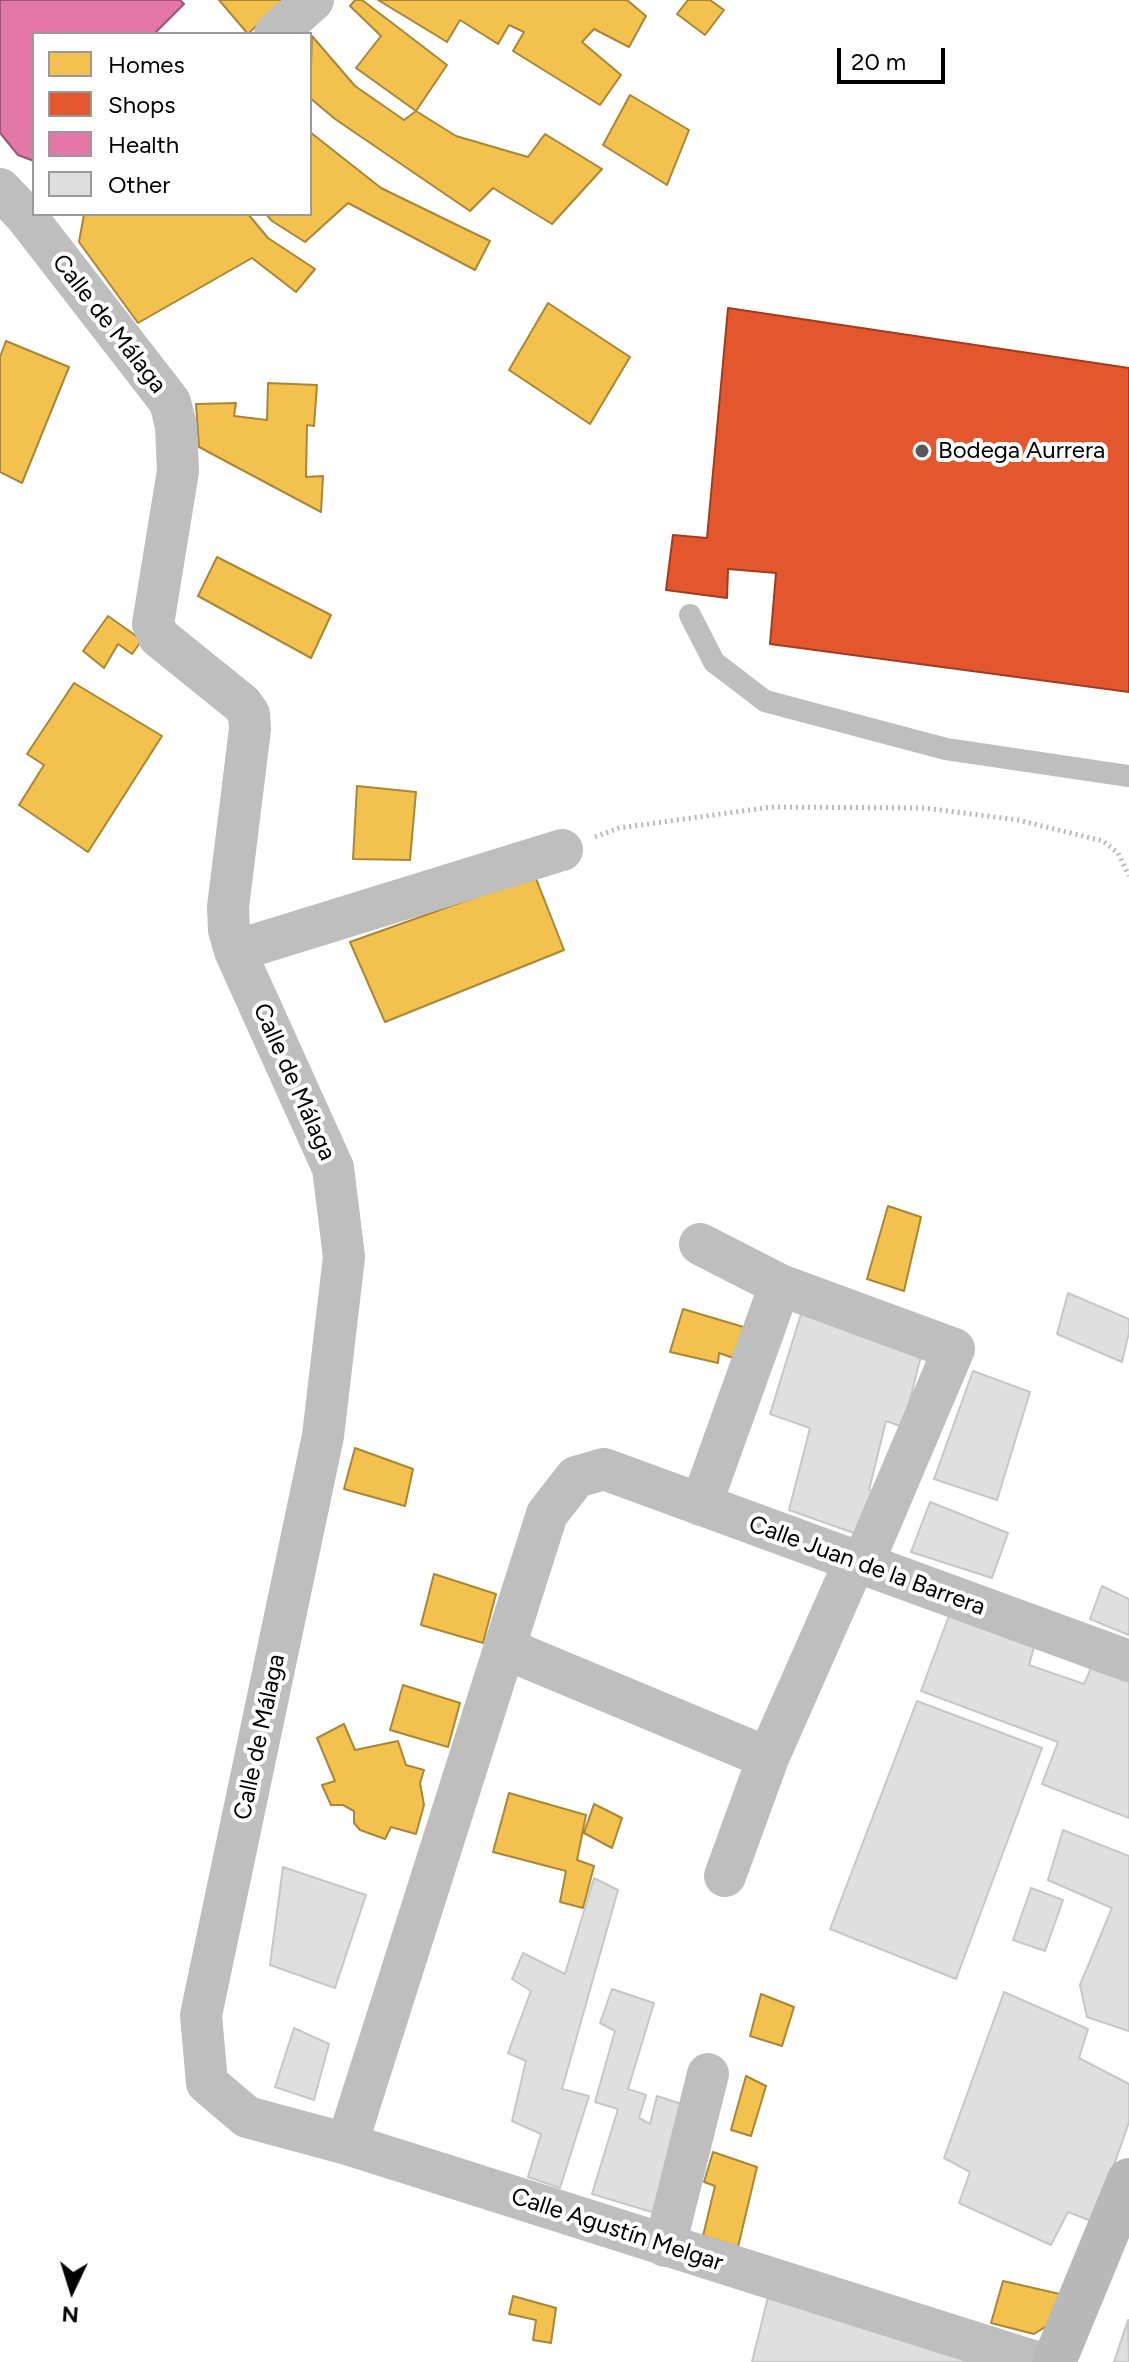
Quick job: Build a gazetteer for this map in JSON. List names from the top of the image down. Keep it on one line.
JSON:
{"streets":{"street":["Calle de Málaga","Calle Juan de la Barrera","Calle Agustín Melgar"]},"crossings":[["Calle de Málaga","Calle Agustín Melgar"]],"places":["Bodega Aurrera"],"legend":["Homes","Shops","Health","Other"],"scale_bar":"20 m","north":"bottom"}
